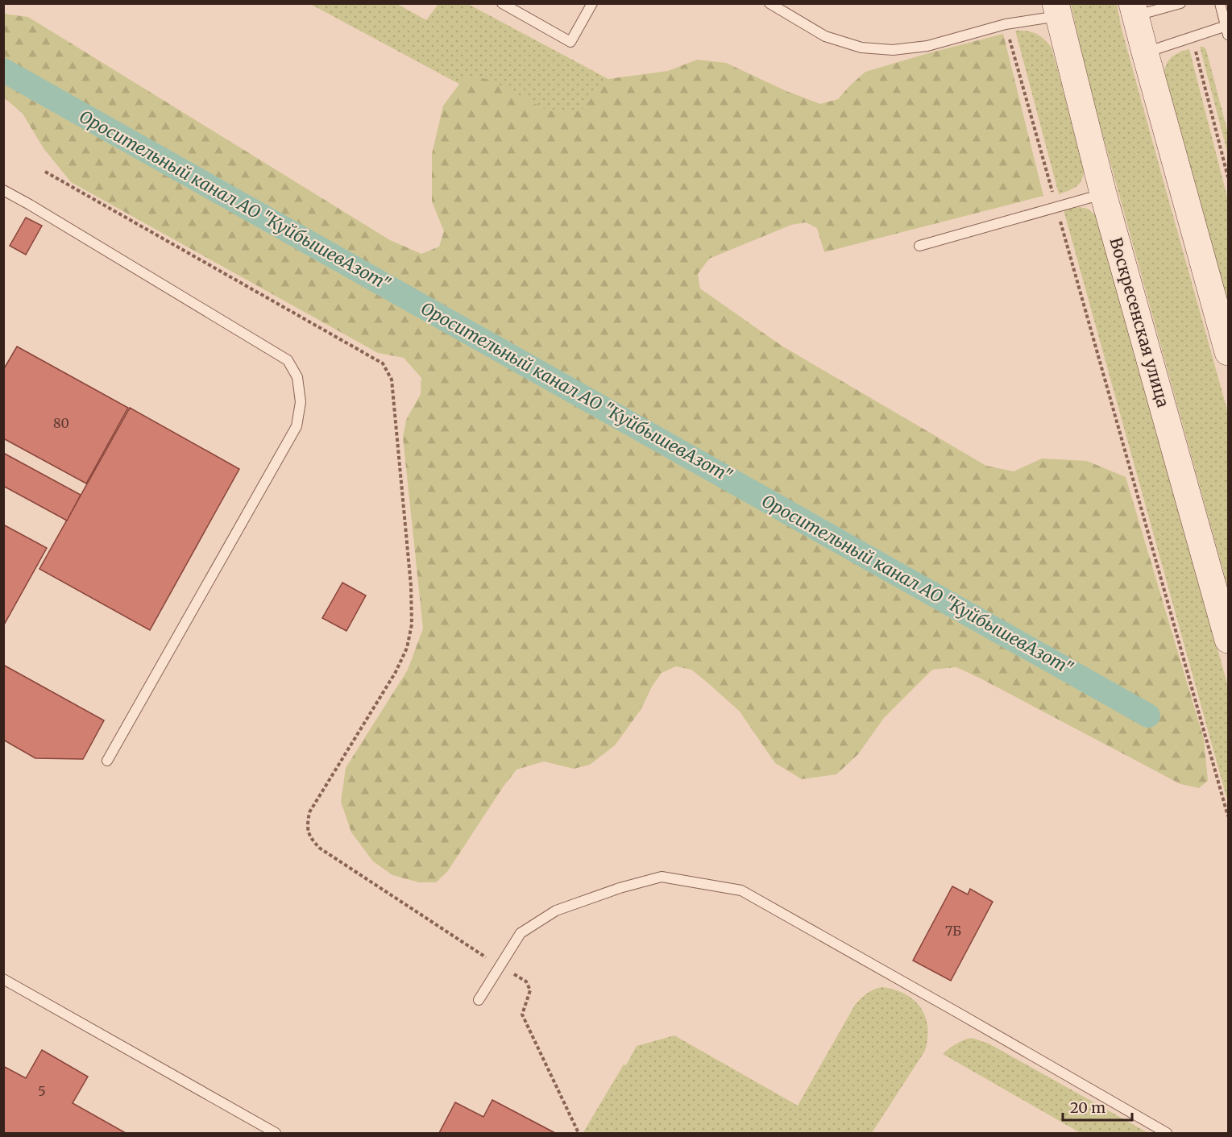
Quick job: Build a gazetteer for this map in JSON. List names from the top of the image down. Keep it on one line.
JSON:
{"streets":{"main road":["Воскресенская улица"]},"water":["Оросительный канал АО \"КуйбышевАзот\""],"house_numbers":["80","7Б","5"],"scale_bar":"20 m"}
